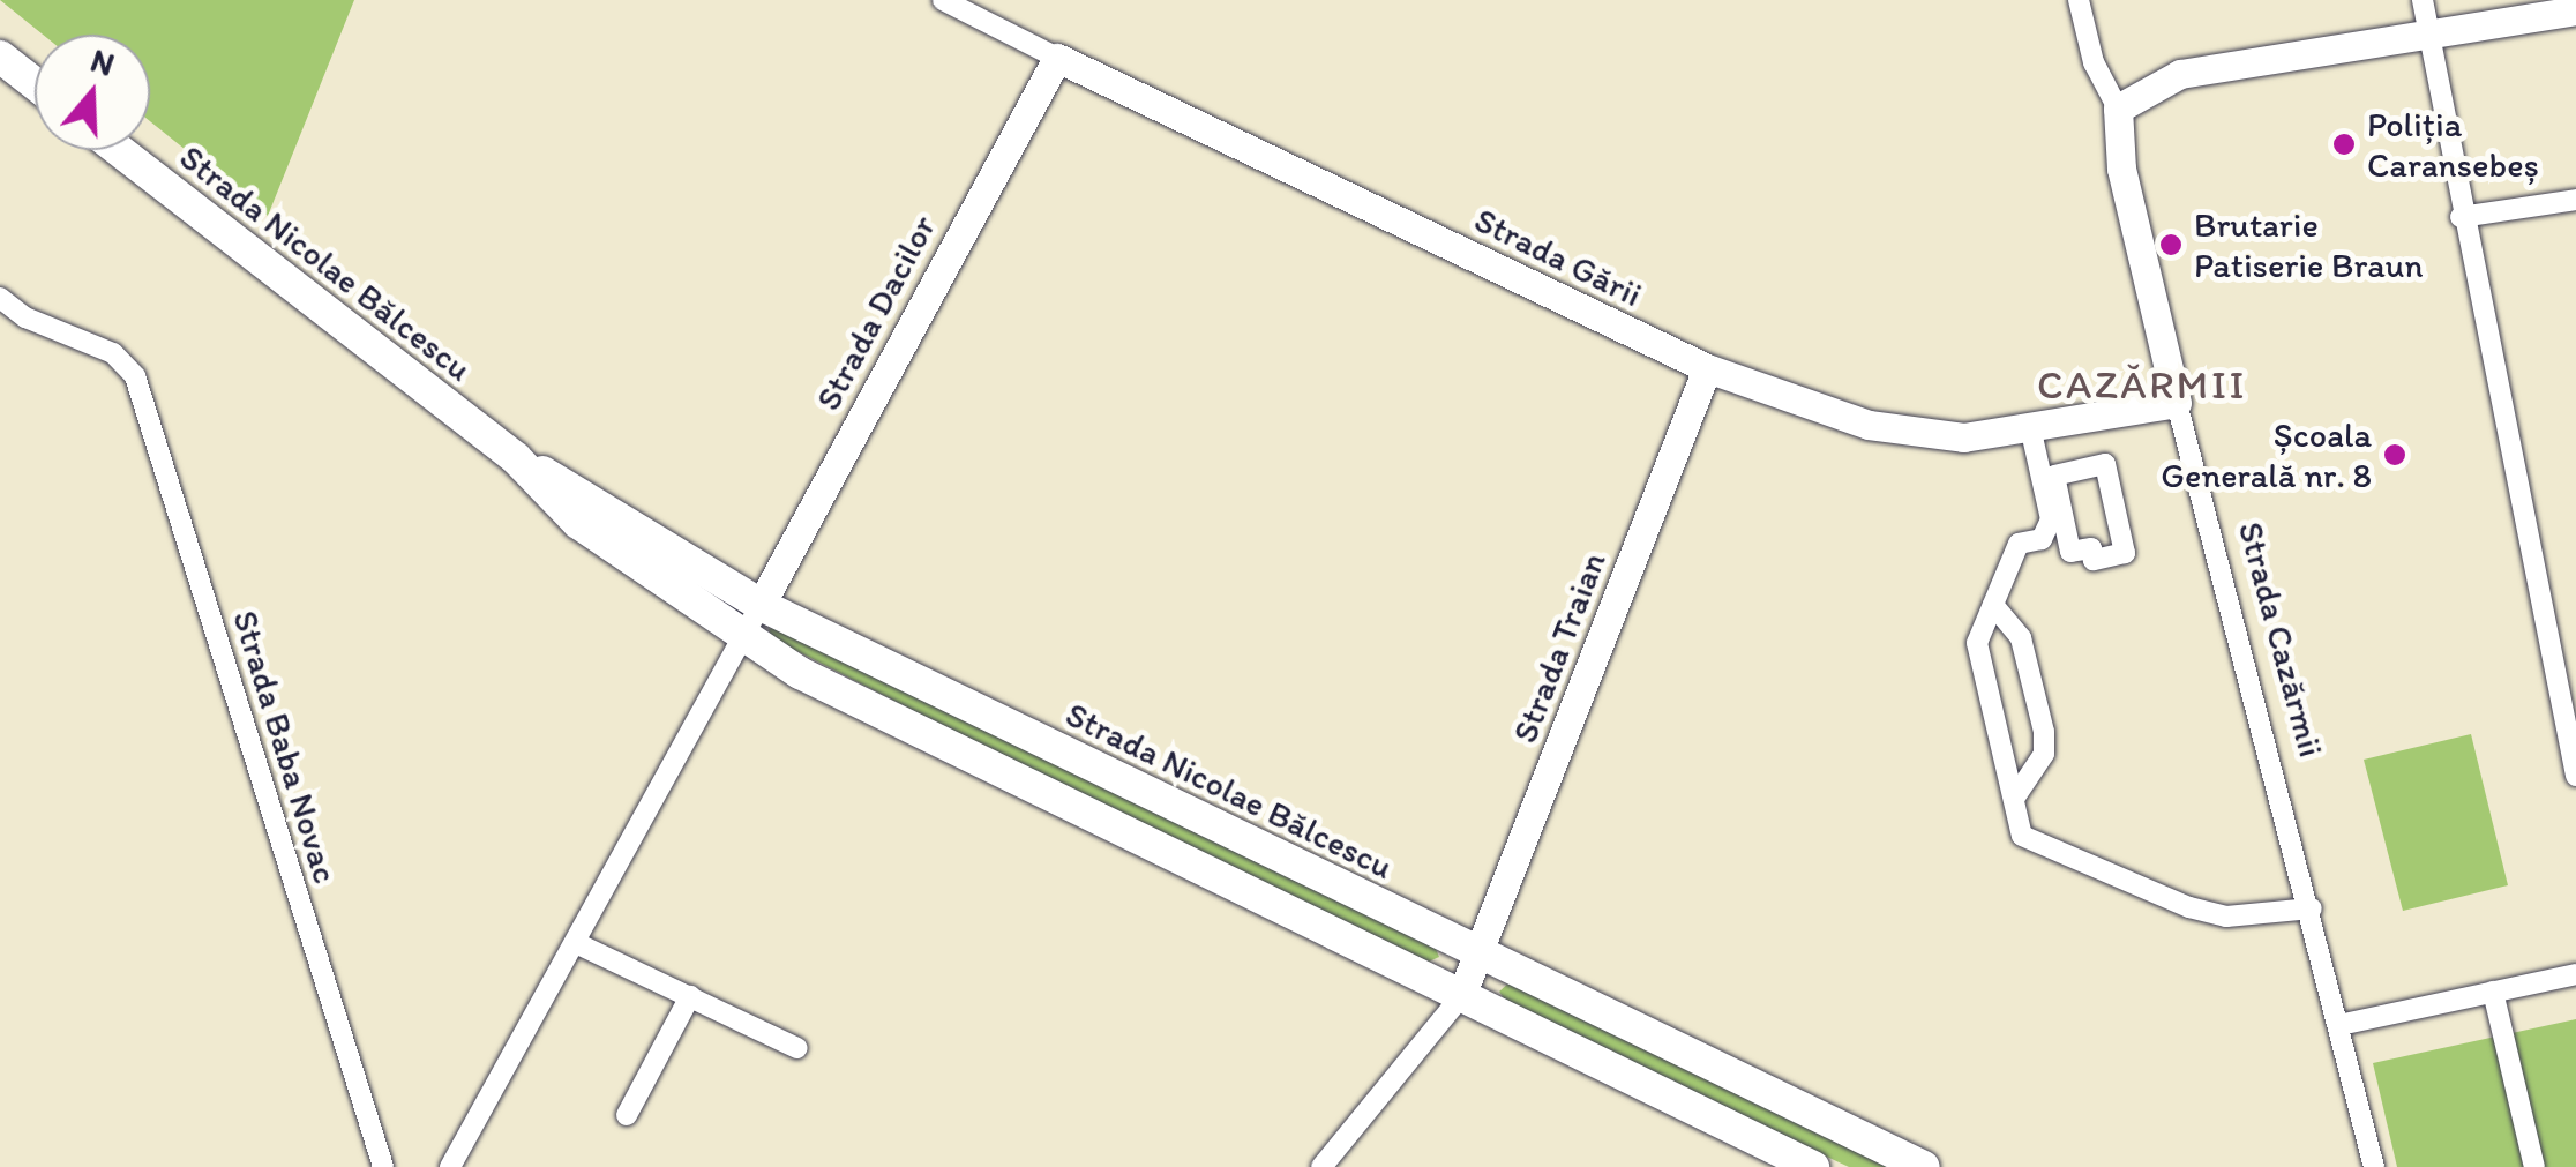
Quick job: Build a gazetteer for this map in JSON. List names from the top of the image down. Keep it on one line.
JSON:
{"streets":{"main road":["Strada Nicolae Bălcescu"],"street":["Strada Gării","Strada Dacilor","Strada Cazărmii","Strada Traian","Strada Baba Novac"]},"crossings":[["Strada Gării","Strada Dacilor"],["Strada Gării","Strada Cazărmii"],["Strada Gării","Strada Traian"],["Strada Nicolae Bălcescu","Strada Dacilor"],["Strada Nicolae Bălcescu","Strada Traian"]],"districts":["CAZĂRMII"],"places":["Poliția Caransebeș","Brutarie Patiserie Braun","Școala Generală nr. 8"],"north":"top"}
